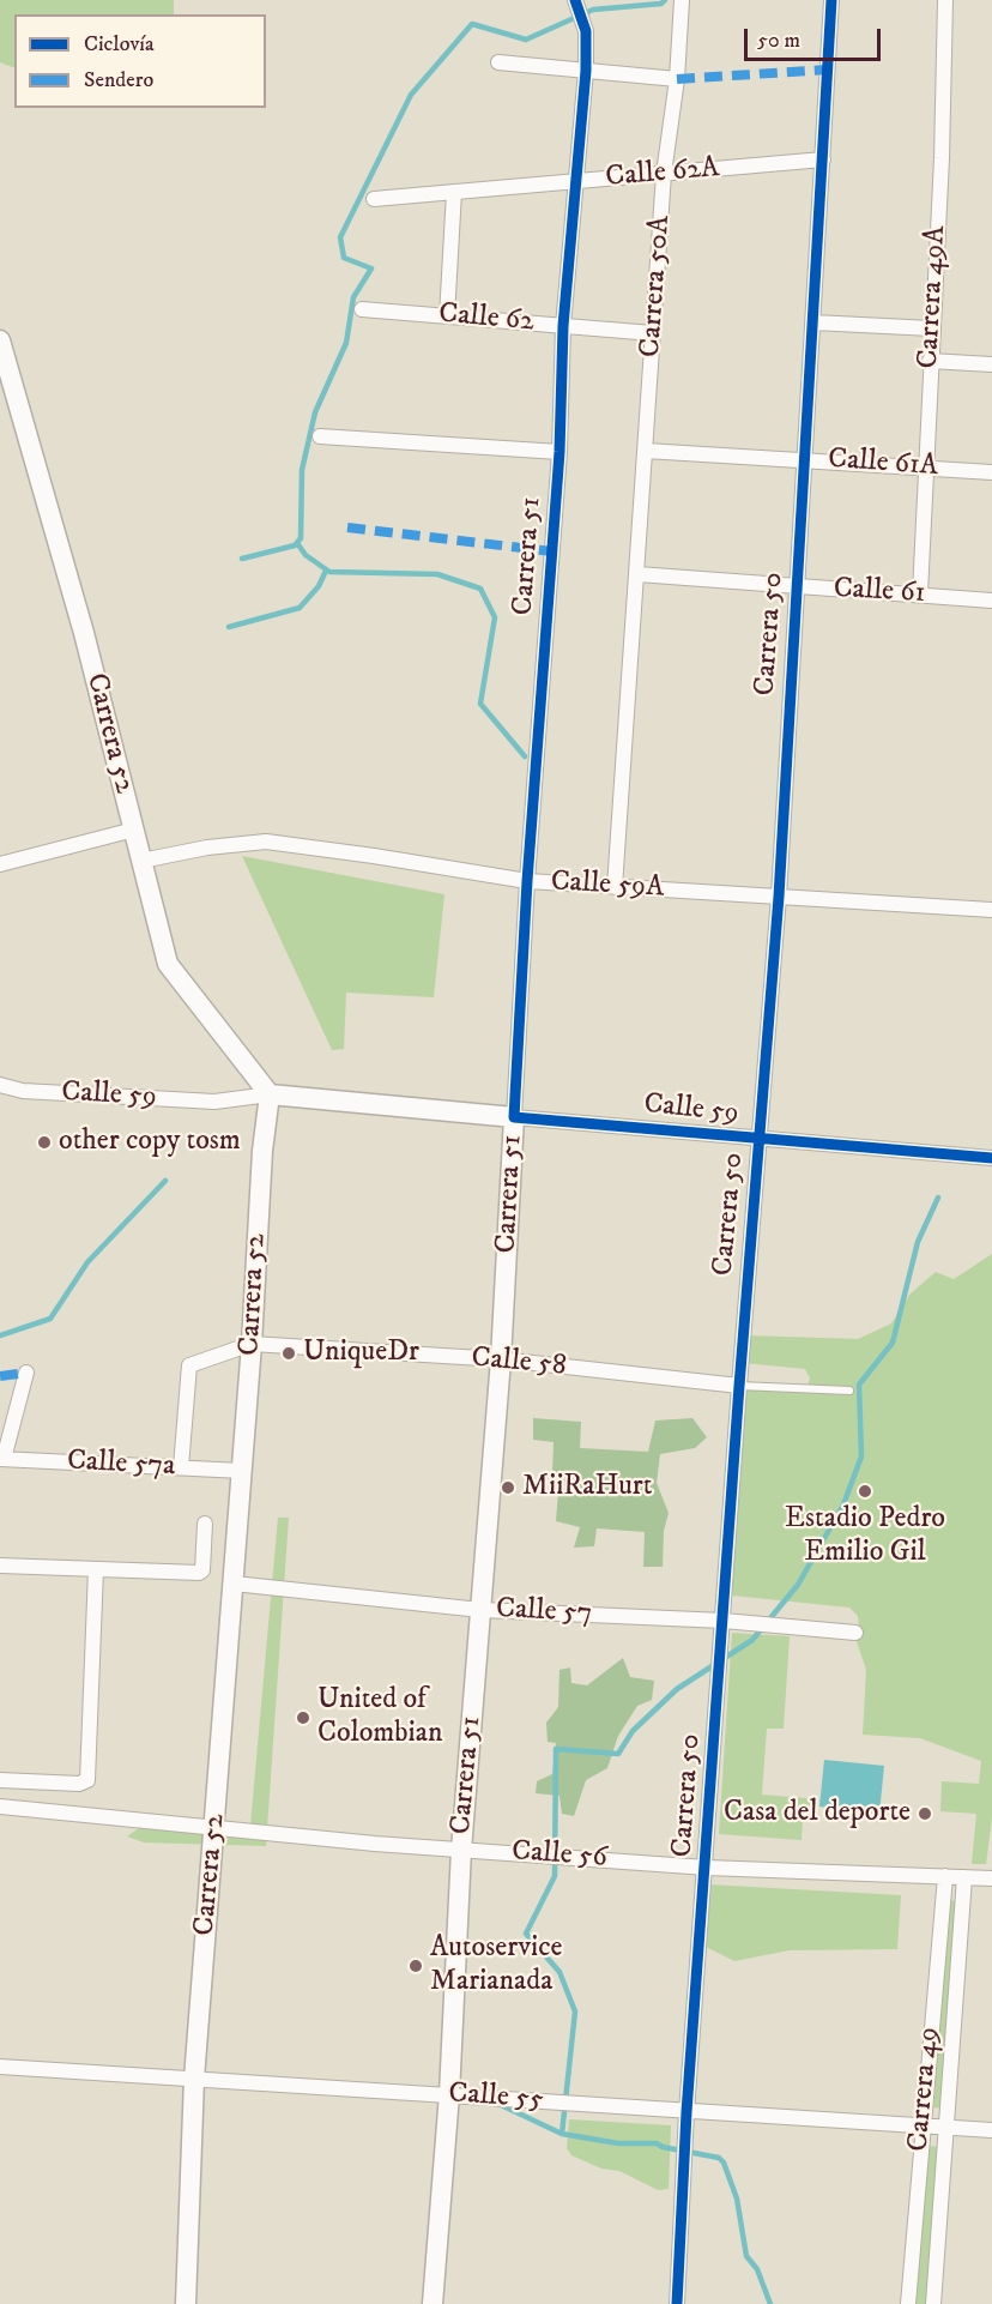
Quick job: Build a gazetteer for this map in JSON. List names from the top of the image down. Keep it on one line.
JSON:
{"streets":{"main road":["Carrera 51","Carrera 52","Calle 59"],"street":["Calle 62A","Carrera 50A","Carrera 49A","Calle 62","Calle 61A","Calle 61","Carrera 50","Calle 59A","Calle 58","Calle 57a","Calle 57","Calle 56","Carrera 49","Calle 55"]},"crossings":[["Calle 62A","Carrera 50A"],["Calle 62A","Carrera 51"],["Calle 62A","Carrera 50"],["Carrera 50A","Calle 62"],["Carrera 50A","Calle 61A"],["Carrera 50A","Calle 61"],["Carrera 50A","Calle 59A"],["Carrera 49A","Calle 61A"],["Carrera 49A","Calle 61"],["Calle 62","Carrera 51"],["Calle 61A","Carrera 50"],["Carrera 51","Calle 59A"],["Carrera 51","Calle 59"],["Carrera 51","Calle 58"],["Carrera 51","Calle 57"],["Carrera 51","Calle 56"],["Carrera 51","Calle 55"],["Calle 61","Carrera 50"],["Carrera 50","Calle 59A"],["Carrera 50","Calle 59"],["Carrera 50","Calle 58"],["Carrera 50","Calle 57"],["Carrera 50","Calle 56"],["Carrera 50","Calle 55"],["Carrera 52","Calle 59A"],["Carrera 52","Calle 59"],["Carrera 52","Calle 58"],["Carrera 52","Calle 57a"],["Carrera 52","Calle 57"],["Carrera 52","Calle 56"],["Carrera 52","Calle 55"],["Calle 58","Calle 57a"],["Calle 56","Carrera 49"],["Carrera 49","Calle 55"]],"places":["other copy tosm","UniqueDr","MiiRaHurt","Estadio Pedro Emilio Gil","United of Colombian","Casa del deporte","Autoservice Marianada"],"legend":["Ciclovía","Sendero"],"scale_bar":"50 m"}
